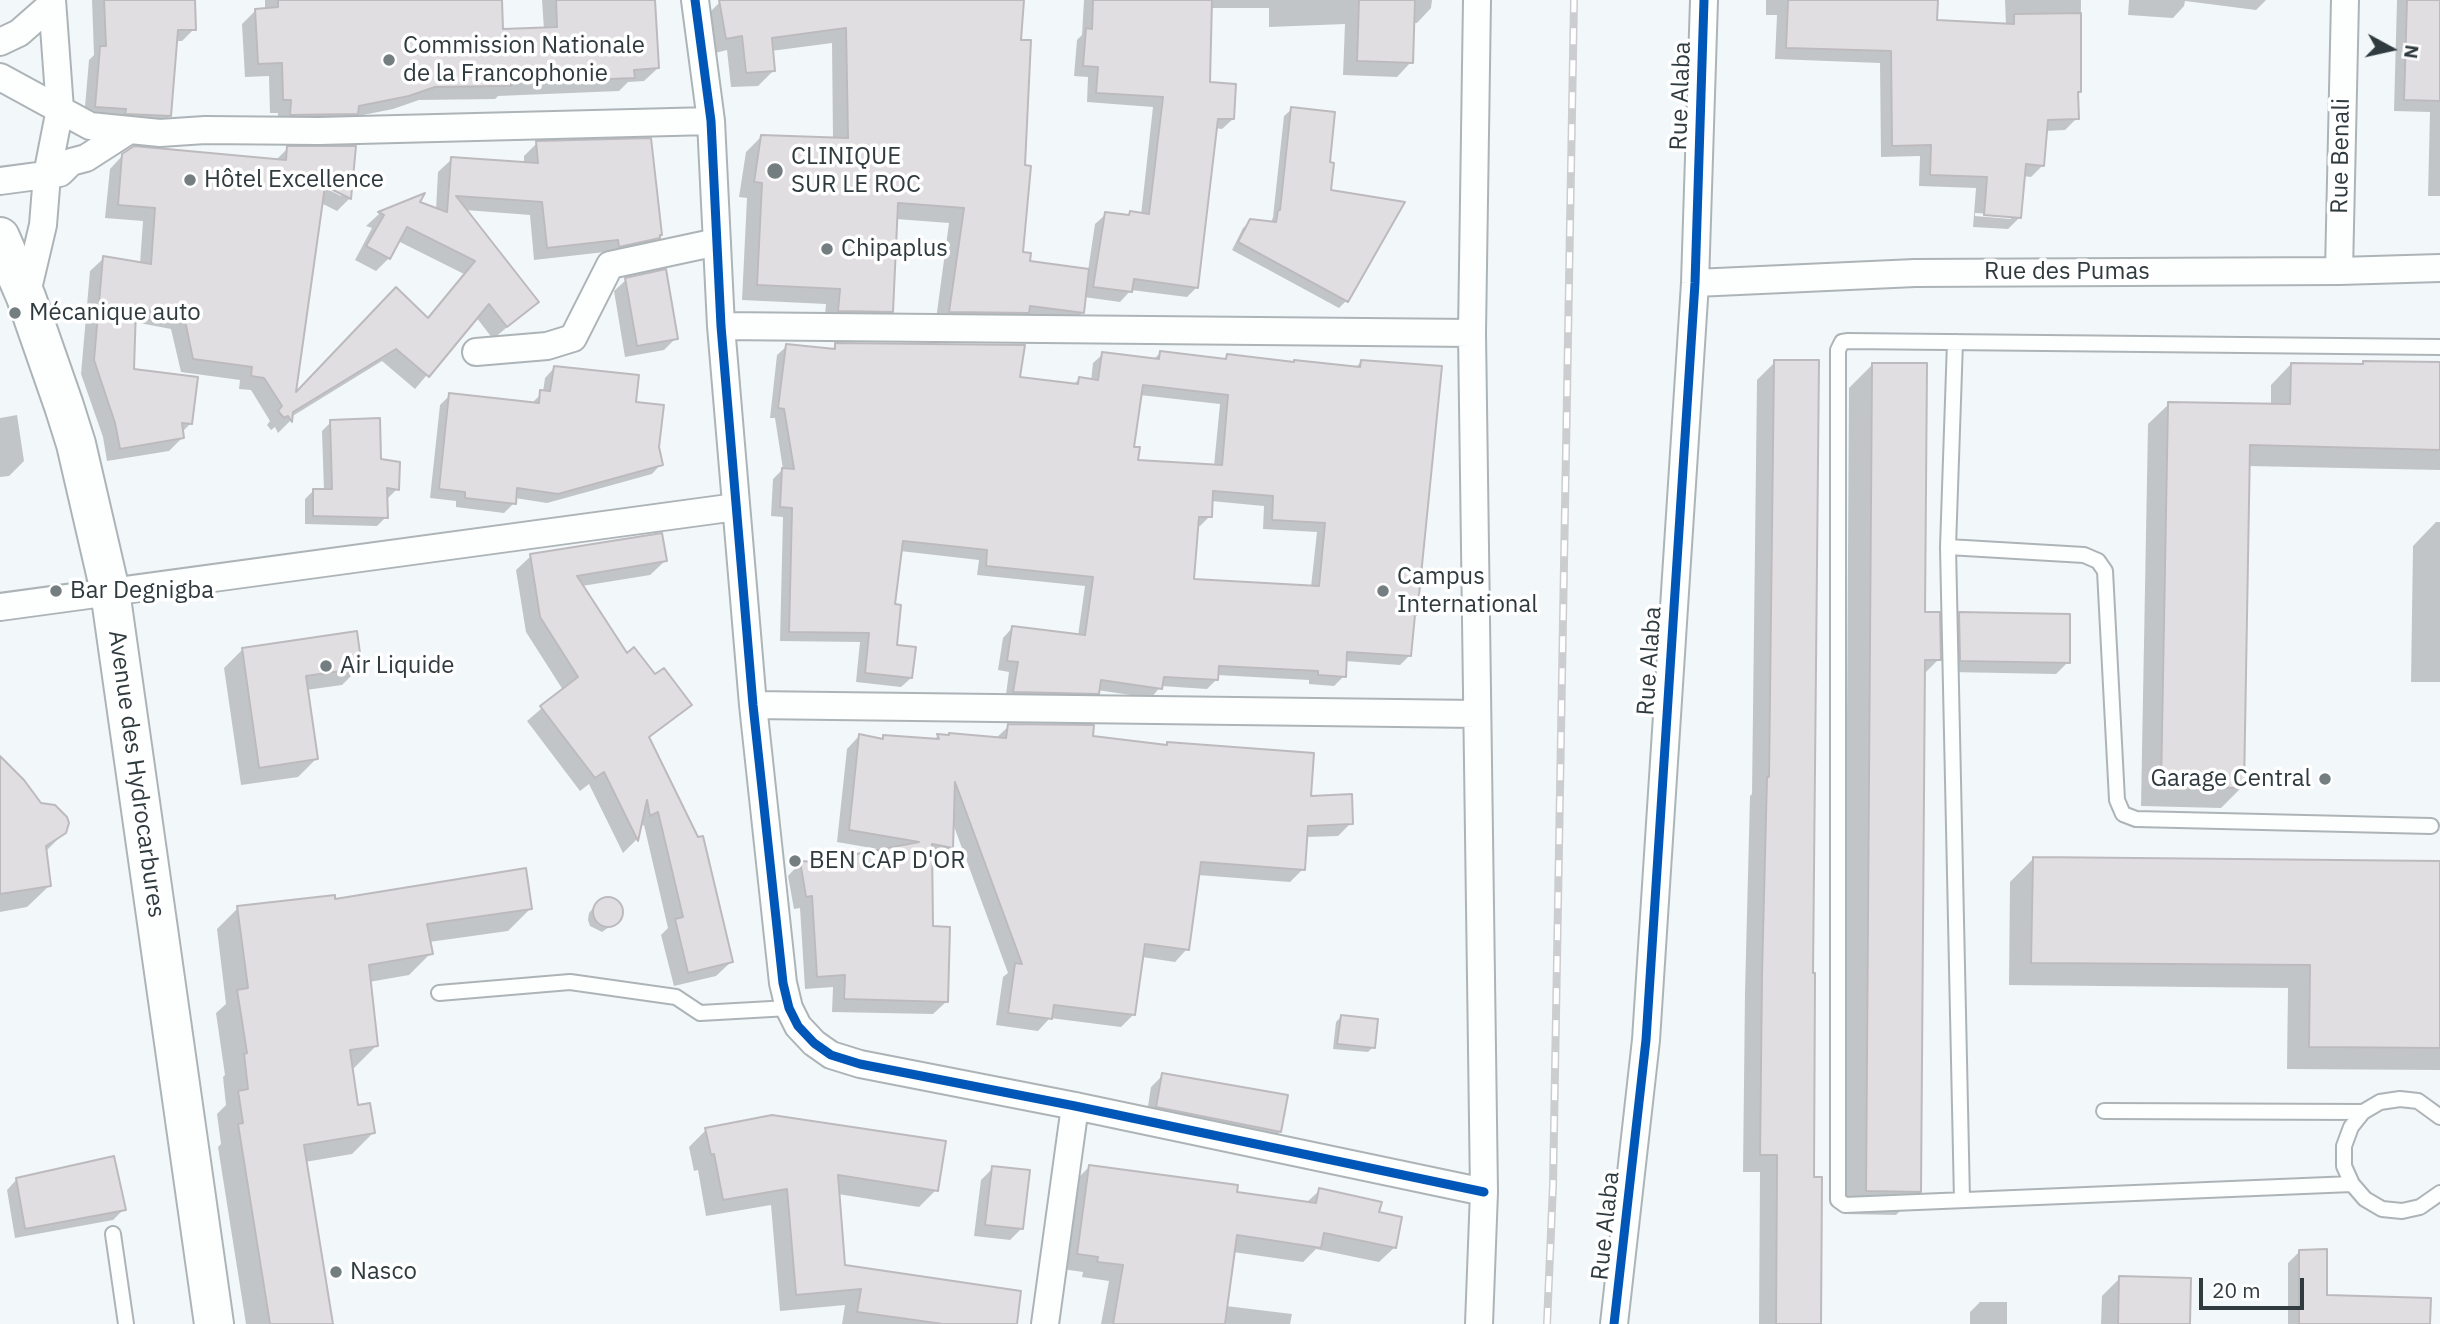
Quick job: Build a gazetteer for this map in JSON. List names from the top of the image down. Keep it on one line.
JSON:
{"streets":{"main road":["Avenue des Hydrocarbures"],"street":["Rue Alaba","Rue Benali","Rue des Pumas"]},"crossings":[["Rue Alaba","Rue des Pumas"],["Rue Benali","Rue des Pumas"]],"places":["Commission Nationale de la Francophonie","CLINIQUE SUR LE ROC","Hôtel Excellence","Chipaplus","Mécanique auto","Bar Degnigba","Campus International","Air Liquide","Garage Central","BEN CAP D'OR","Nasco"],"scale_bar":"20 m","north":"right"}
